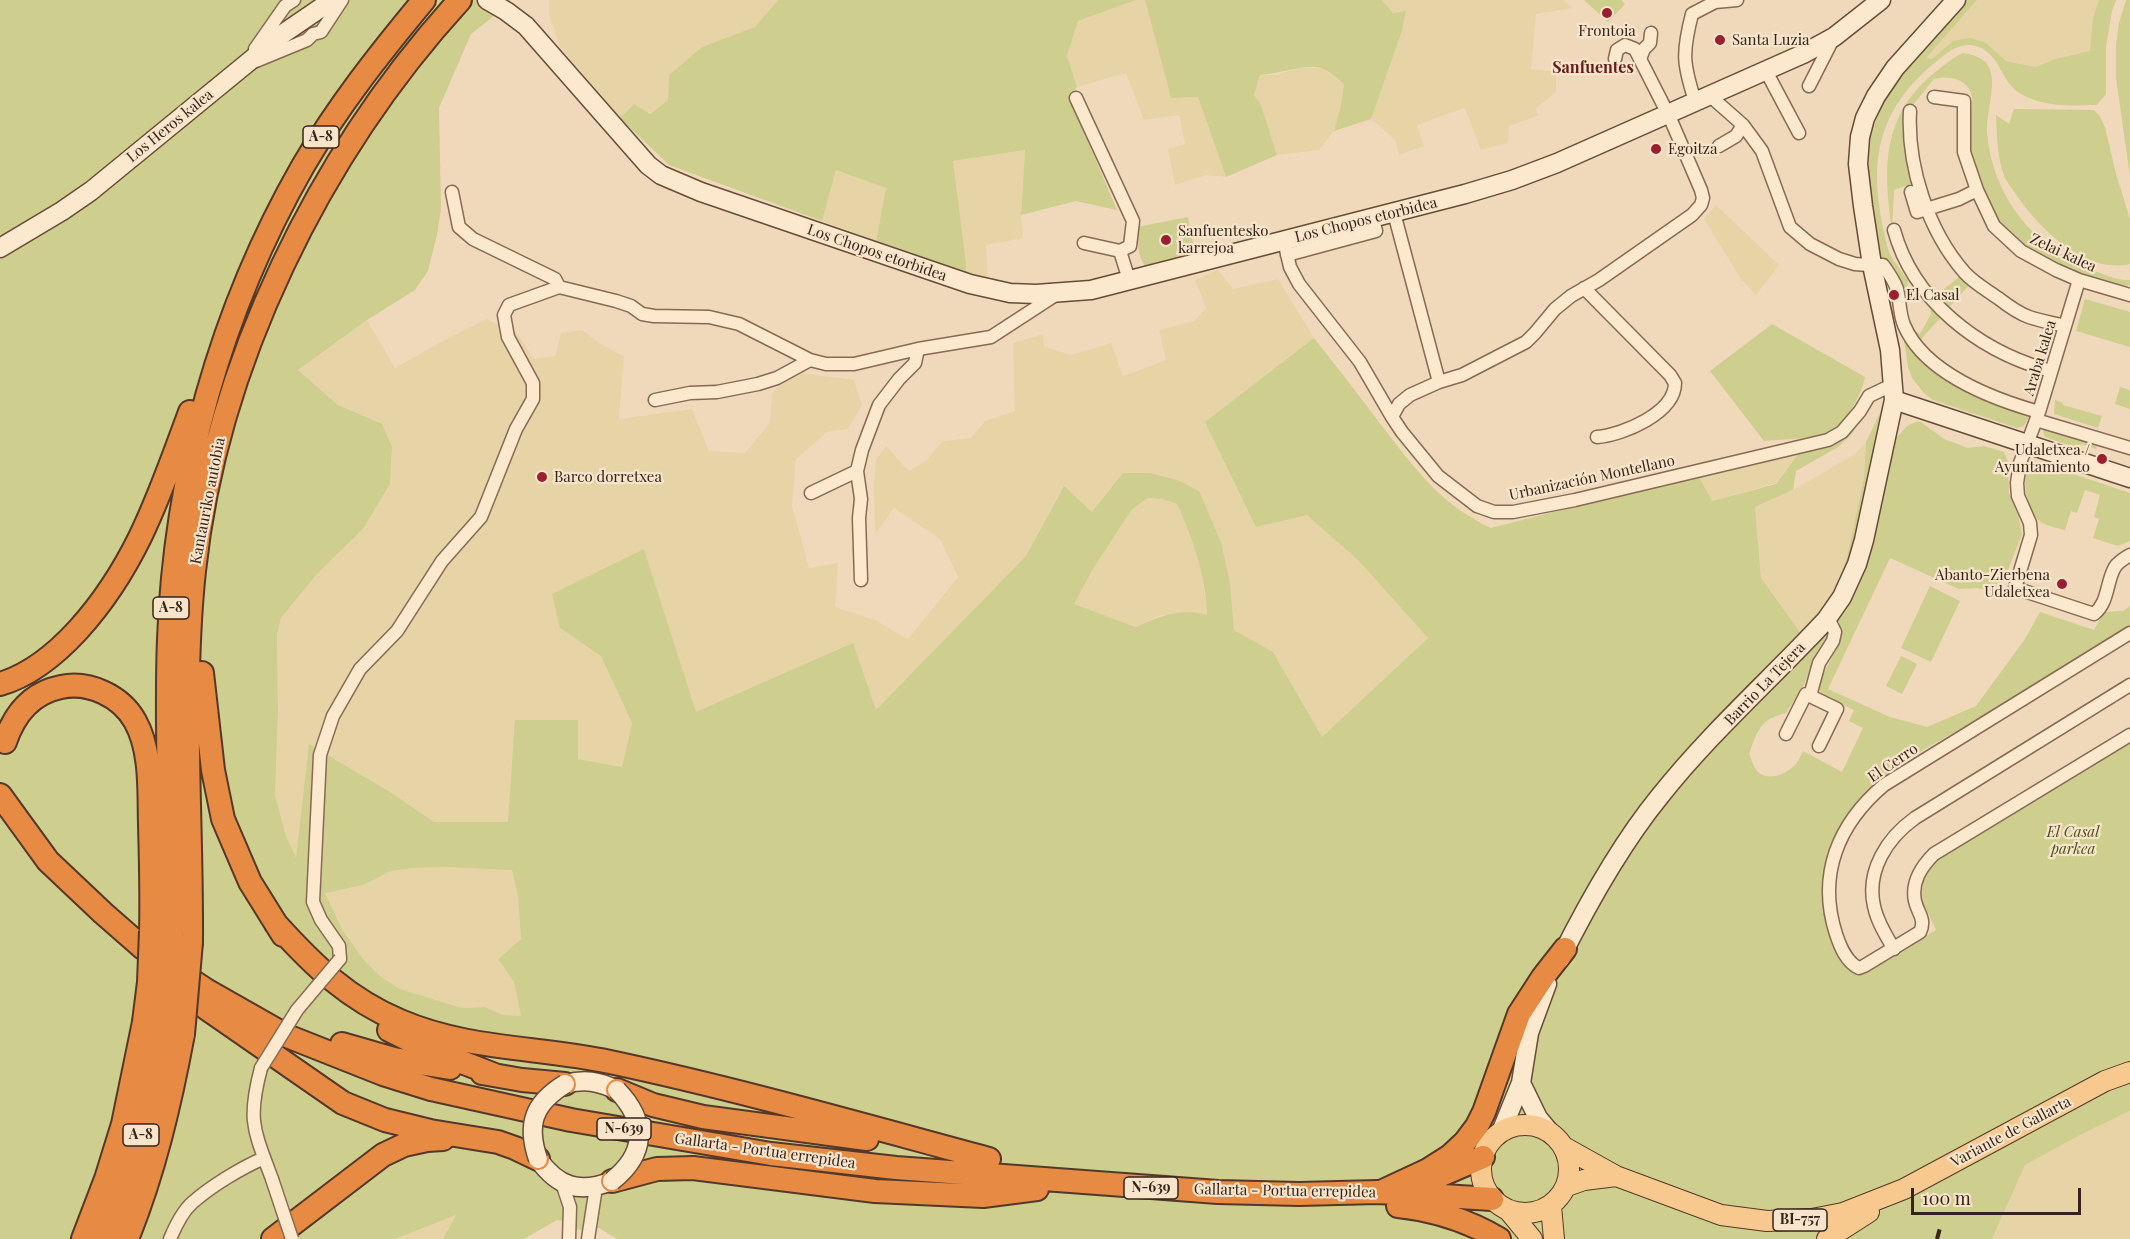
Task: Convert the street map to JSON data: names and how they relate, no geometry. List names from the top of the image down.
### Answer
{
  "streets": {
    "highway": [
      "A-8",
      "Kantauriko autobia",
      "N-639",
      "Gallarta - Portua errepidea"
    ],
    "main road": ["Variante de Gallarta", "BI-757"],
    "street": [
      "Los Heros kalea",
      "Los Chopos etorbidea",
      "Zelai kalea",
      "Araba kalea",
      "Urbanización Montellano",
      "Barrio La Tejera",
      "El Cerro"
    ]
  },
  "crossings": [
    ["Los Chopos etorbidea", "Urbanización Montellano"],
    ["Zelai kalea", "Araba kalea"],
    ["Urbanización Montellano", "Barrio La Tejera"],
    ["Kantauriko autobia", "Gallarta - Portua errepidea"],
    ["Barrio La Tejera", "Variante de Gallarta"],
    ["Barrio La Tejera", "Gallarta - Portua errepidea"],
    ["Variante de Gallarta", "Gallarta - Portua errepidea"]
  ],
  "districts": ["Sanfuentes"],
  "parks": ["El Casal parkea"],
  "places": [
    "Frontoia",
    "Santa Luzia",
    "Egoitza",
    "Sanfuentesko karrejoa",
    "El Casal",
    "Udaletxea / Ayuntamiento",
    "Barco dorretxea",
    "Abanto-Zierbena Udaletxea"
  ],
  "scale_bar": "100 m"
}
